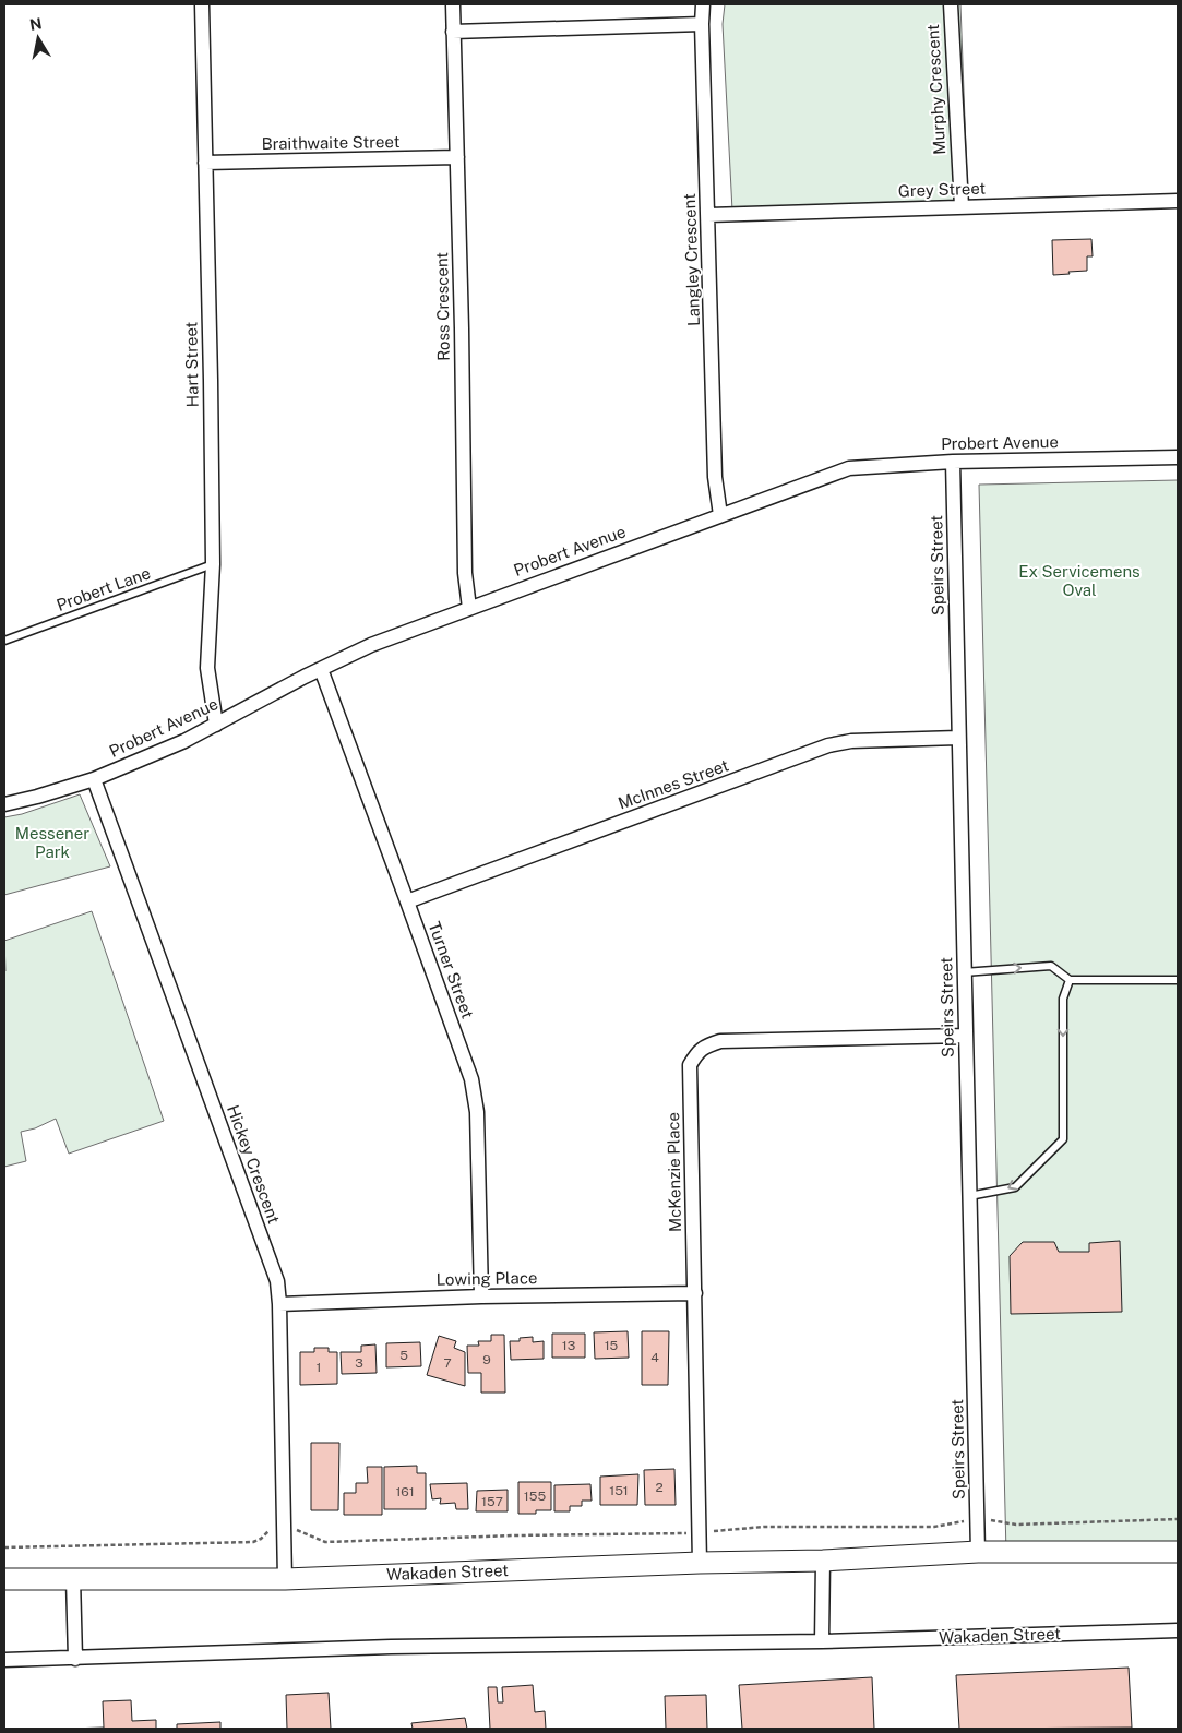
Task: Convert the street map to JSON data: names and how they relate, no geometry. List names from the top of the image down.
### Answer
{
  "streets": {
    "main road": ["Wakaden Street"],
    "street": [
      "Murphy Crescent",
      "Braithwaite Street",
      "Grey Street",
      "Langley Crescent",
      "Ross Crescent",
      "Hart Street",
      "Probert Avenue",
      "Speirs Street",
      "McInnes Street",
      "Turner Street",
      "Hickey Crescent",
      "McKenzie Place",
      "Lowing Place"
    ],
    "lane": ["Probert Lane"]
  },
  "crossings": [
    ["Murphy Crescent", "Grey Street"],
    ["Braithwaite Street", "Ross Crescent"],
    ["Braithwaite Street", "Hart Street"],
    ["Grey Street", "Langley Crescent"],
    ["Langley Crescent", "Probert Avenue"],
    ["Ross Crescent", "Probert Avenue"],
    ["Hart Street", "Probert Avenue"],
    ["Hart Street", "Probert Lane"],
    ["Probert Avenue", "Speirs Street"],
    ["Probert Avenue", "Turner Street"],
    ["Probert Avenue", "Hickey Crescent"],
    ["Speirs Street", "McInnes Street"],
    ["Speirs Street", "McKenzie Place"],
    ["Speirs Street", "Wakaden Street"],
    ["McInnes Street", "Turner Street"],
    ["Turner Street", "Lowing Place"],
    ["Hickey Crescent", "Lowing Place"],
    ["Hickey Crescent", "Wakaden Street"],
    ["McKenzie Place", "Lowing Place"],
    ["McKenzie Place", "Wakaden Street"]
  ],
  "parks": ["Ex Servicemens Oval", "Messener Park"],
  "house_numbers": [
    "13",
    "15",
    "5",
    "4",
    "9",
    "3",
    "7",
    "1",
    "2",
    "151",
    "161",
    "155",
    "157"
  ],
  "north": "top"
}
